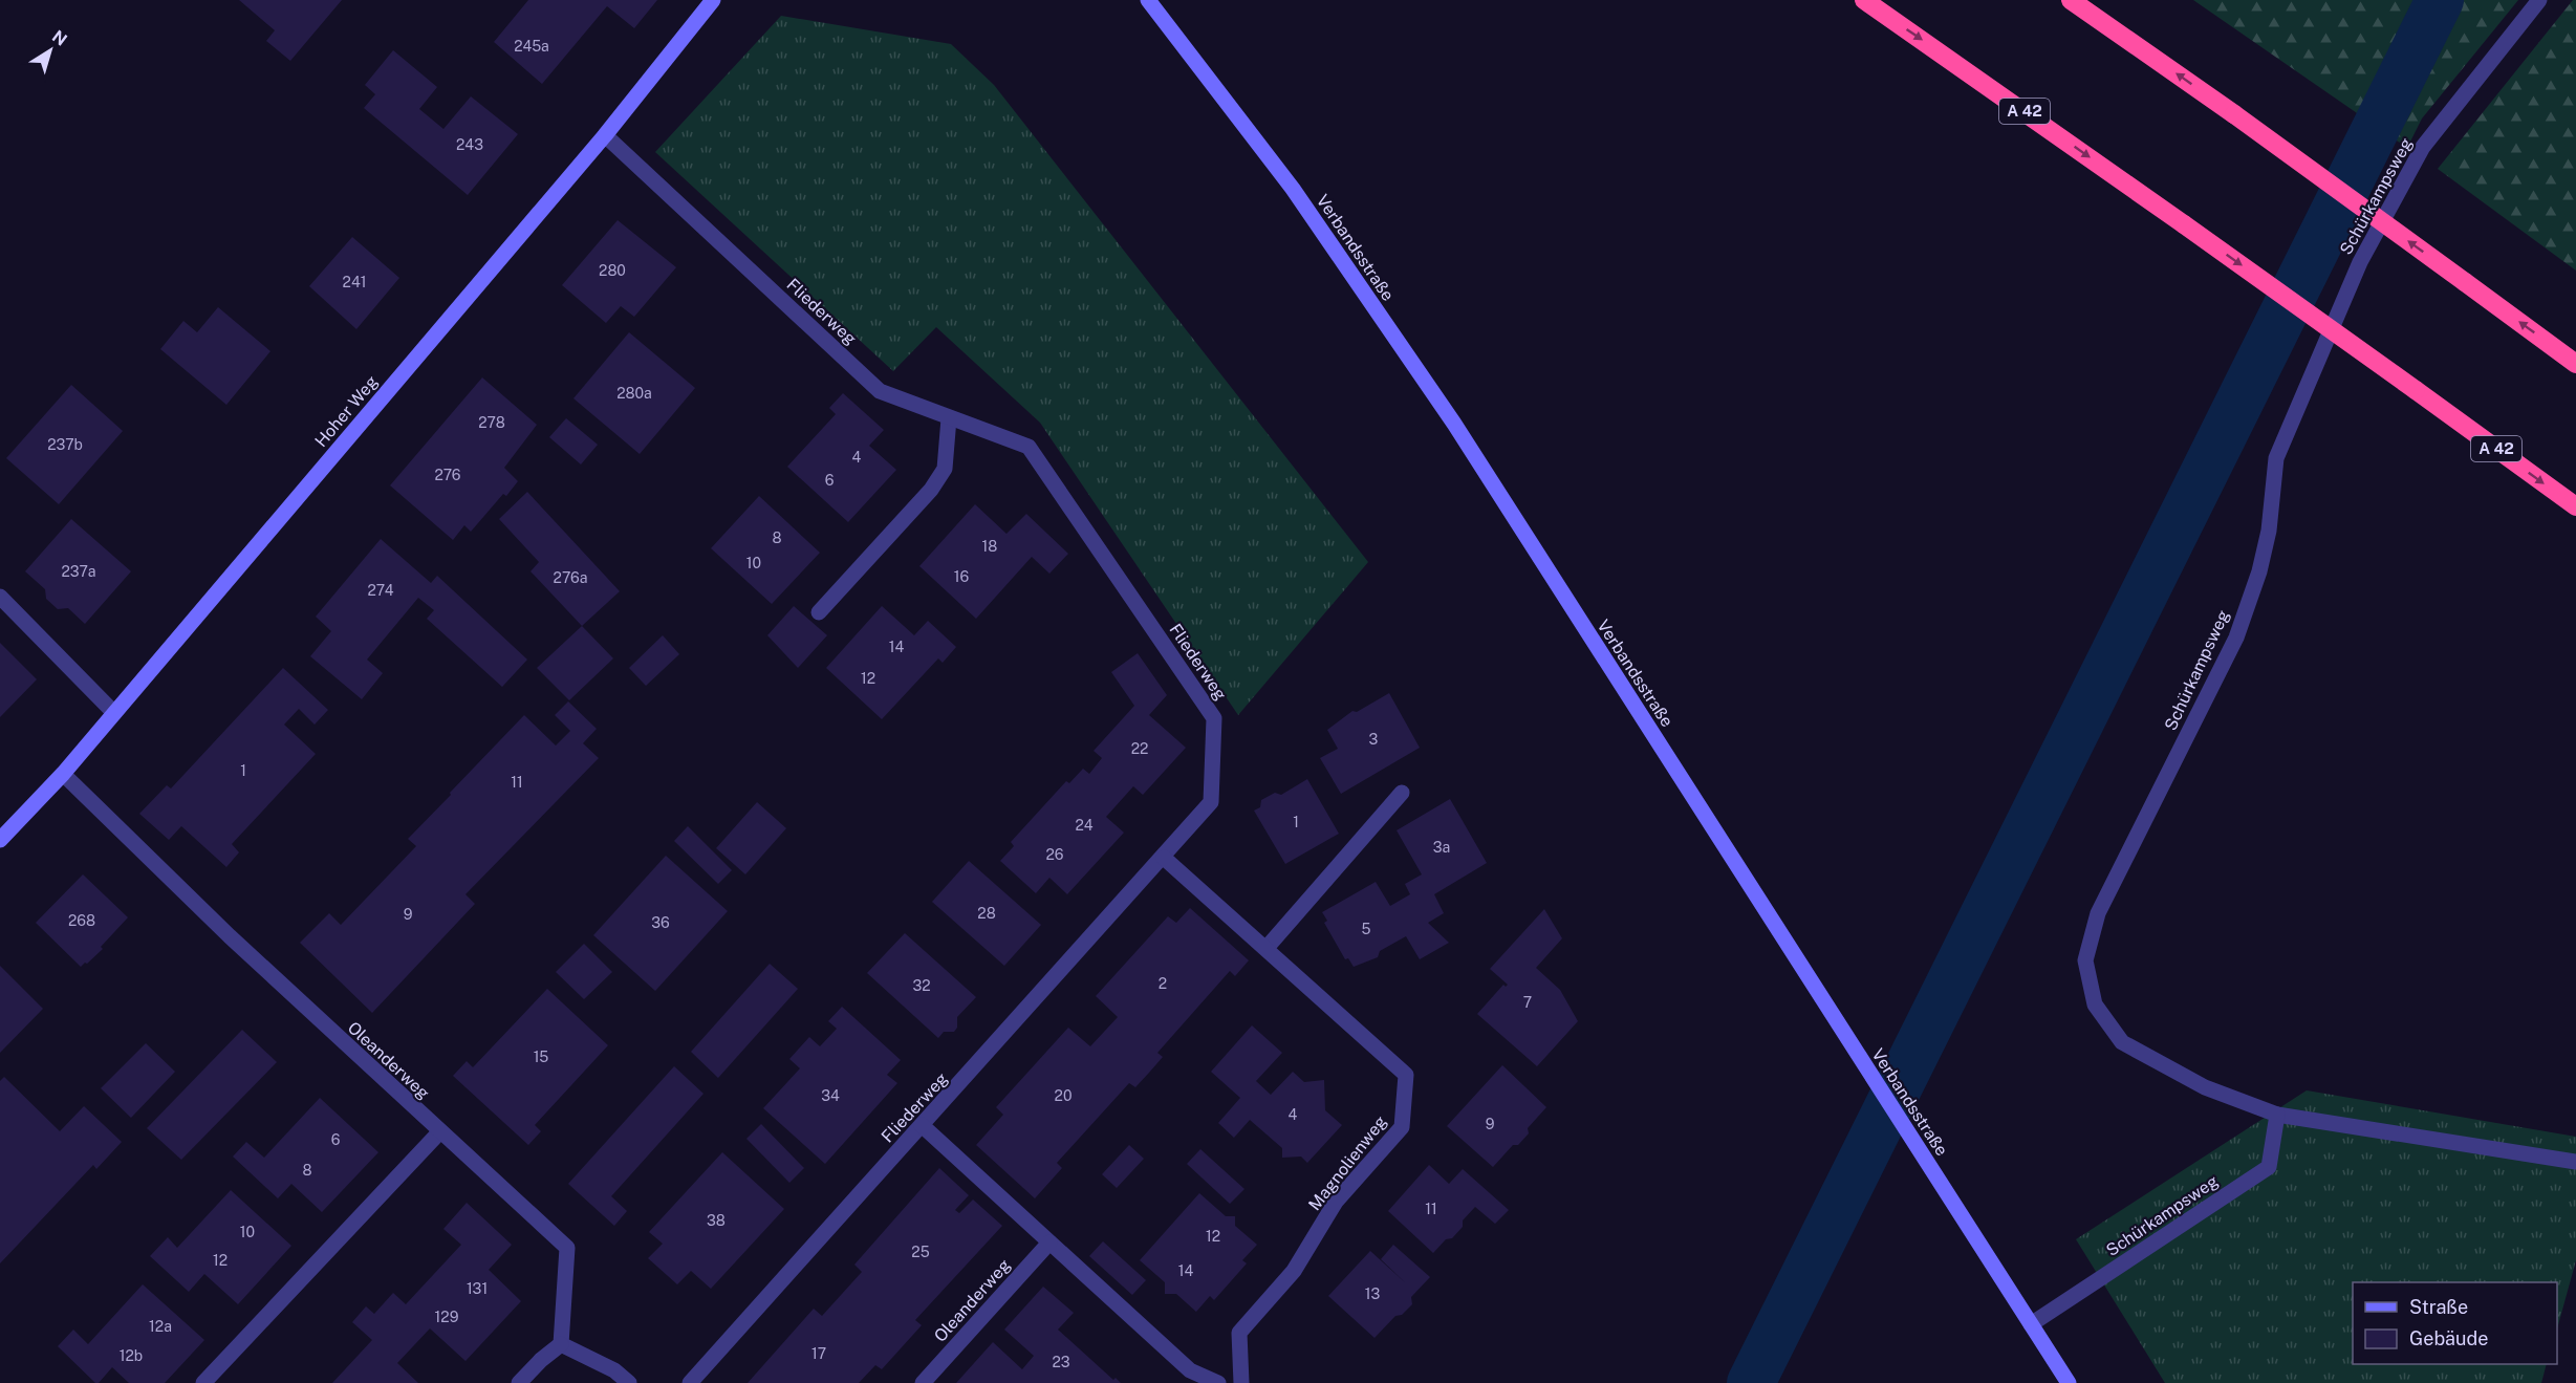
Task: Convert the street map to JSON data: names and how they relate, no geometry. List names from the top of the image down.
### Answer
{
  "streets": {
    "highway": ["A 42"],
    "main road": ["Verbandsstraße", "Hoher Weg"],
    "street": [
      "Schürkampsweg",
      "Fliederweg",
      "Oleanderweg",
      "Magnolienweg"
    ]
  },
  "crossings": [
    ["Schürkampsweg", "Verbandsstraße"],
    ["Fliederweg", "Hoher Weg"],
    ["Fliederweg", "Magnolienweg"],
    ["Hoher Weg", "Oleanderweg"]
  ],
  "house_numbers": [
    "245a",
    "243",
    "280",
    "241",
    "280a",
    "278",
    "237b",
    "4",
    "276",
    "6",
    "8",
    "18",
    "10",
    "237a",
    "16",
    "276a",
    "274",
    "14",
    "12",
    "3",
    "22",
    "1",
    "11",
    "1",
    "24",
    "3a",
    "26",
    "28",
    "9",
    "268",
    "36",
    "5",
    "2",
    "32",
    "7",
    "15",
    "34",
    "20",
    "4",
    "9",
    "6",
    "8",
    "11",
    "38",
    "10",
    "12",
    "25",
    "12",
    "14",
    "131",
    "13",
    "129",
    "12a",
    "17",
    "12b",
    "23"
  ],
  "legend": ["Straße", "Gebäude"],
  "north": "top right"
}
